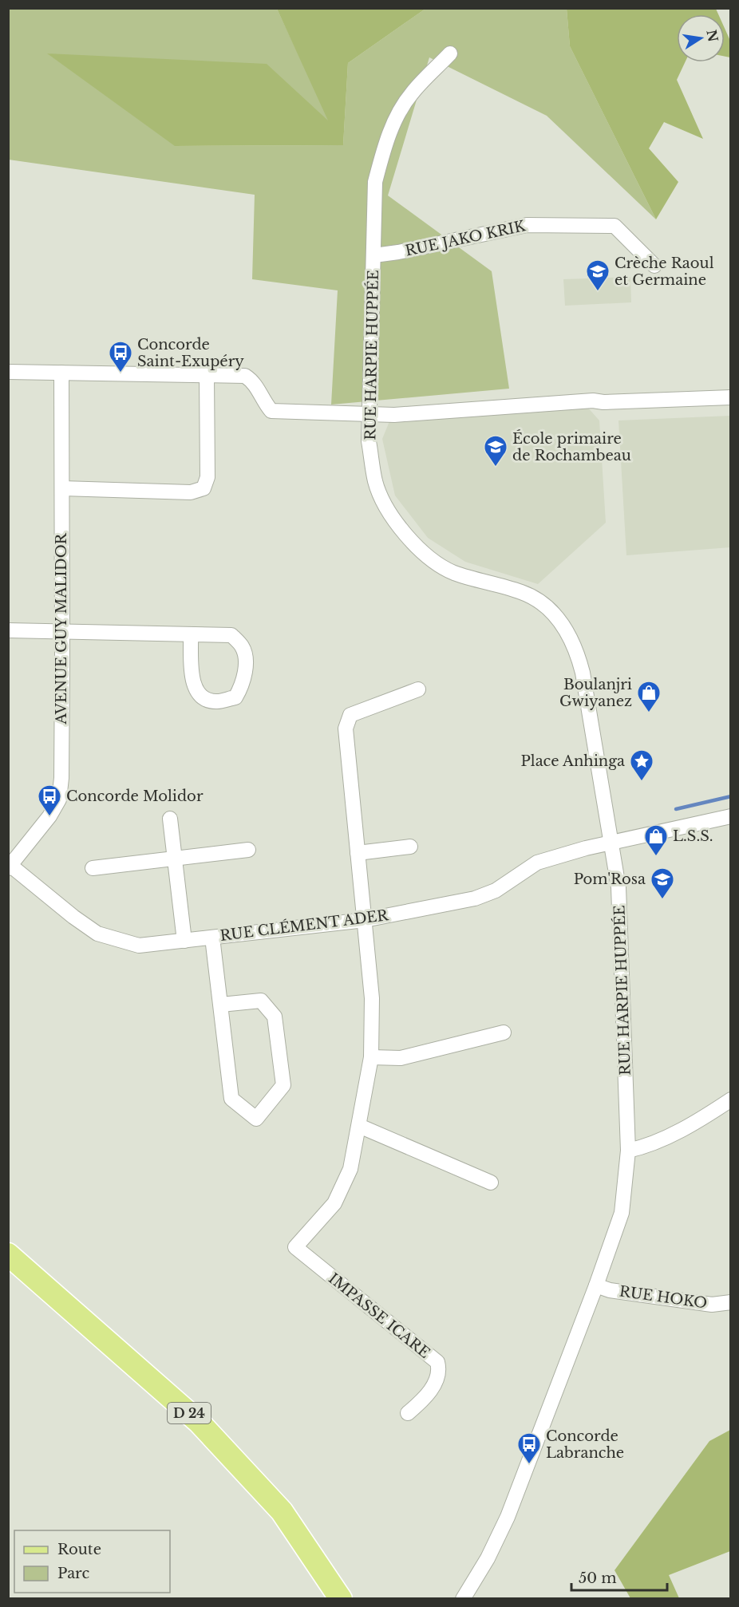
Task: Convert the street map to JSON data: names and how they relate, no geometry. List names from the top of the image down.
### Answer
{
  "streets": {
    "main road": ["D 24"],
    "street": [
      "RUE JAKO KRIK",
      "RUE HARPIE HUPPÉE",
      "AVENUE GUY MALIDOR",
      "RUE CLÉMENT ADER",
      "RUE HOKO",
      "IMPASSE ICARE"
    ]
  },
  "crossings": [
    ["RUE JAKO KRIK", "RUE HARPIE HUPPÉE"],
    ["RUE HARPIE HUPPÉE", "RUE CLÉMENT ADER"],
    ["RUE HARPIE HUPPÉE", "RUE HOKO"],
    ["AVENUE GUY MALIDOR", "RUE CLÉMENT ADER"]
  ],
  "places": {
    "school or university": ["Crèche Raoul et Germaine", "École primaire de Rochambeau", "Pom'Rosa"],
    "bus stop": ["Concorde Saint-Exupéry", "Concorde Molidor", "Concorde Labranche"],
    "shop": ["Boulanjri Gwiyanez", "L.S.S."],
    "place": ["Place Anhinga"]
  },
  "legend": ["Route", "Parc"],
  "scale_bar": "50 m",
  "north": "right"
}
